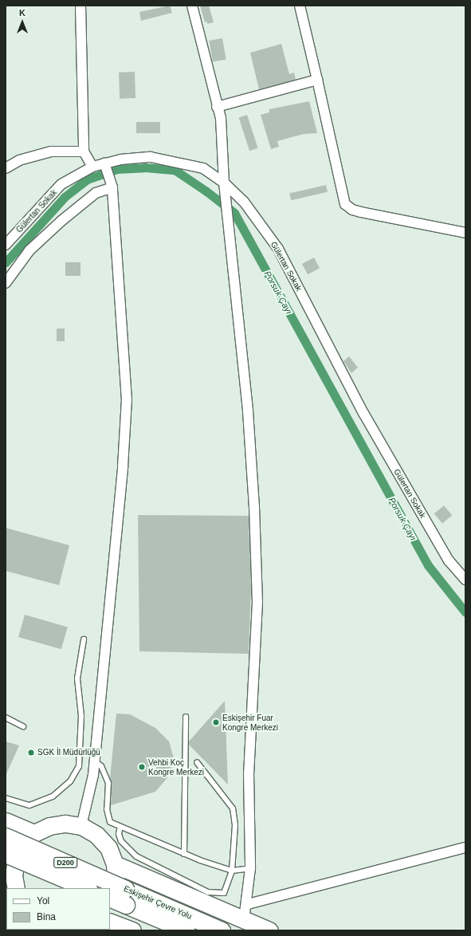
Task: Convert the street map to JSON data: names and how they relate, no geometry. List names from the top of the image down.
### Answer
{
  "streets": {
    "highway": ["D200", "Eskişehir Çevre Yolu"],
    "street": ["Gülertan Sokak"]
  },
  "water": ["Porsuk Çayı"],
  "places": ["Eskişehir Fuar Kongre Merkezi", "SGK İl Müdürlüğü", "Vehbi Koç Kongre Merkezi"],
  "legend": ["Yol", "Bina"],
  "north": "top"
}
